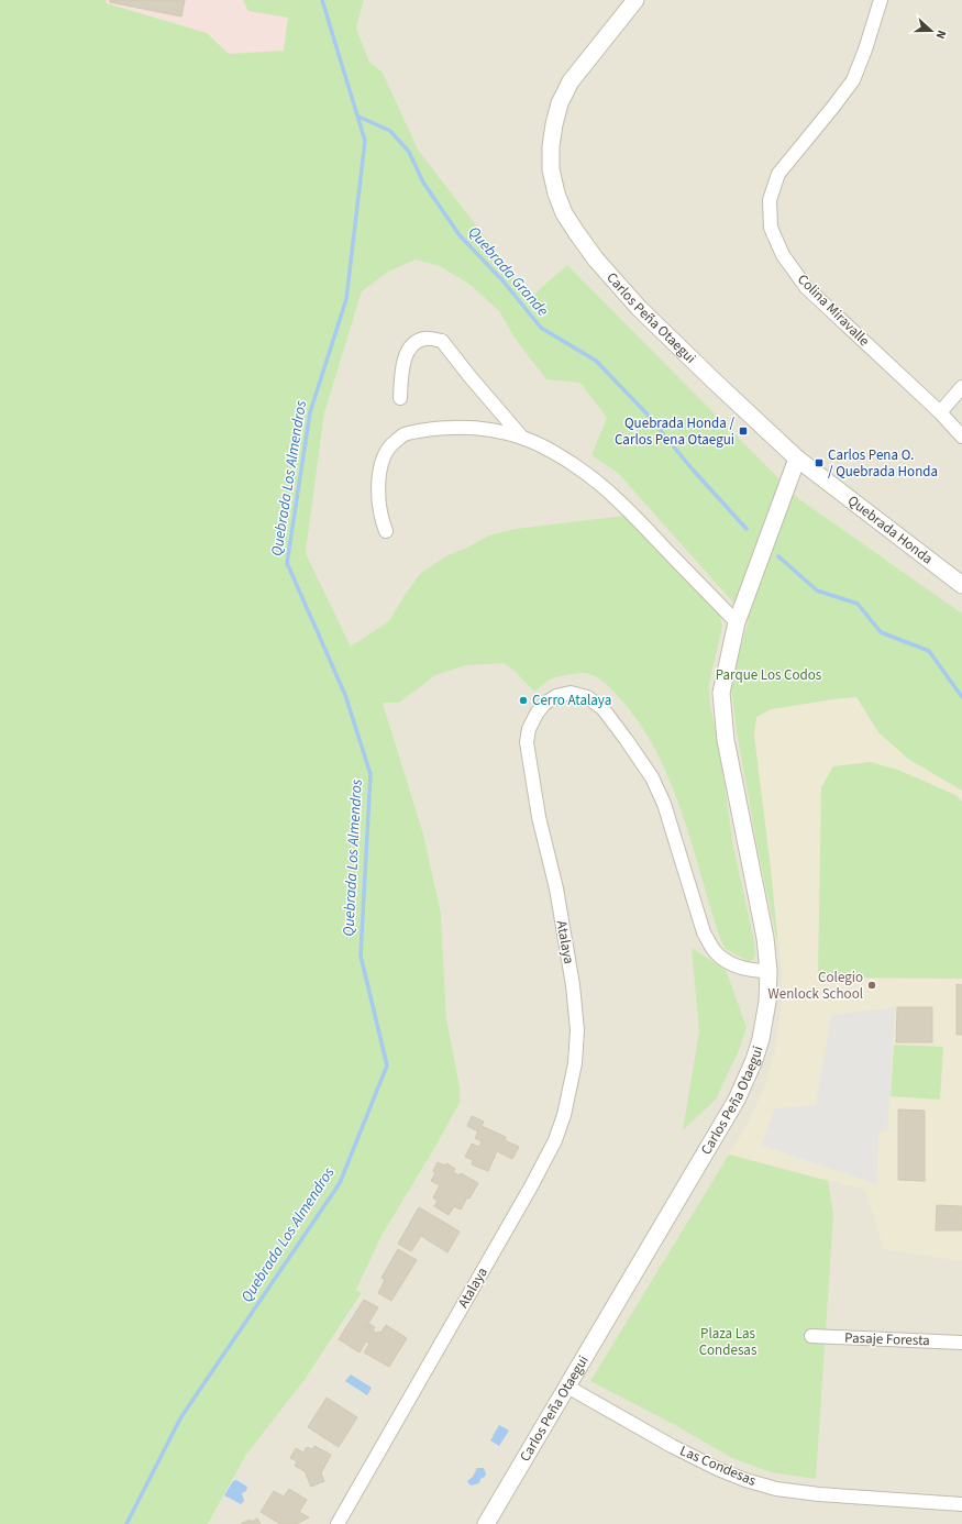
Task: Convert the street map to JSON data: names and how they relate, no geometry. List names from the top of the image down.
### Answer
{
  "streets": {
    "street": [
      "Colina Miravalle",
      "Carlos Peña Otaegui",
      "Quebrada Honda",
      "Atalaya",
      "Pasaje Foresta",
      "Las Condesas"
    ]
  },
  "crossings": [
    ["Carlos Peña Otaegui", "Quebrada Honda"],
    ["Carlos Peña Otaegui", "Atalaya"],
    ["Carlos Peña Otaegui", "Las Condesas"]
  ],
  "water": ["Quebrada Grande", "Quebrada Los Almendros"],
  "parks": ["Parque Los Codos", "Plaza Las Condesas"],
  "places": {
    "transit": ["Quebrada Honda / Carlos Pena Otaegui", "Carlos Pena O. / Quebrada Honda"],
    "other": ["Cerro Atalaya", "Colegio Wenlock School"]
  },
  "north": "right"
}
